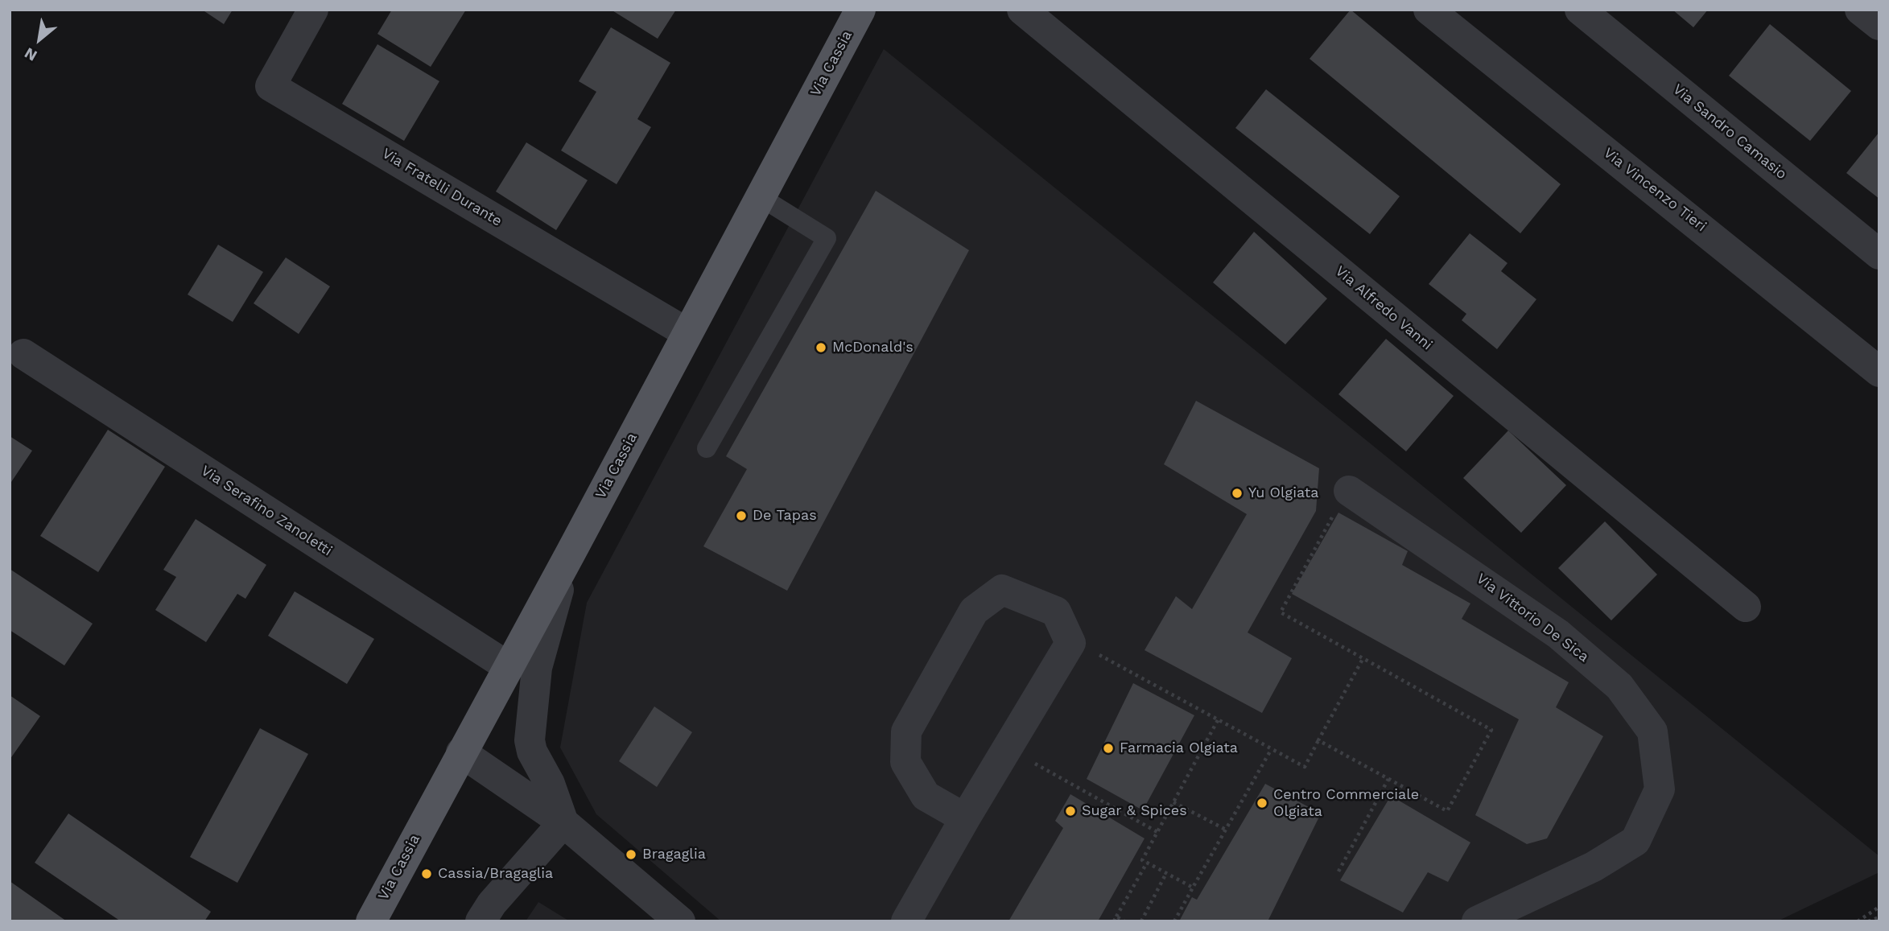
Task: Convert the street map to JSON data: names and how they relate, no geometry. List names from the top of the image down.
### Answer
{
  "streets": {
    "main road": ["Via Cassia"],
    "street": [
      "Via Sandro Camasio",
      "Via Fratelli Durante",
      "Via Vincenzo Tieri",
      "Via Alfredo Vanni",
      "Via Serafino Zanoletti",
      "Via Vittorio De Sica"
    ]
  },
  "crossings": [
    ["Via Cassia", "Via Fratelli Durante"],
    ["Via Cassia", "Via Serafino Zanoletti"]
  ],
  "places": [
    "McDonald's",
    "Yu Olgiata",
    "De Tapas",
    "Farmacia Olgiata",
    "Centro Commerciale Olgiata",
    "Sugar & Spices",
    "Bragaglia",
    "Cassia/Bragaglia"
  ],
  "north": "bottom left"
}
